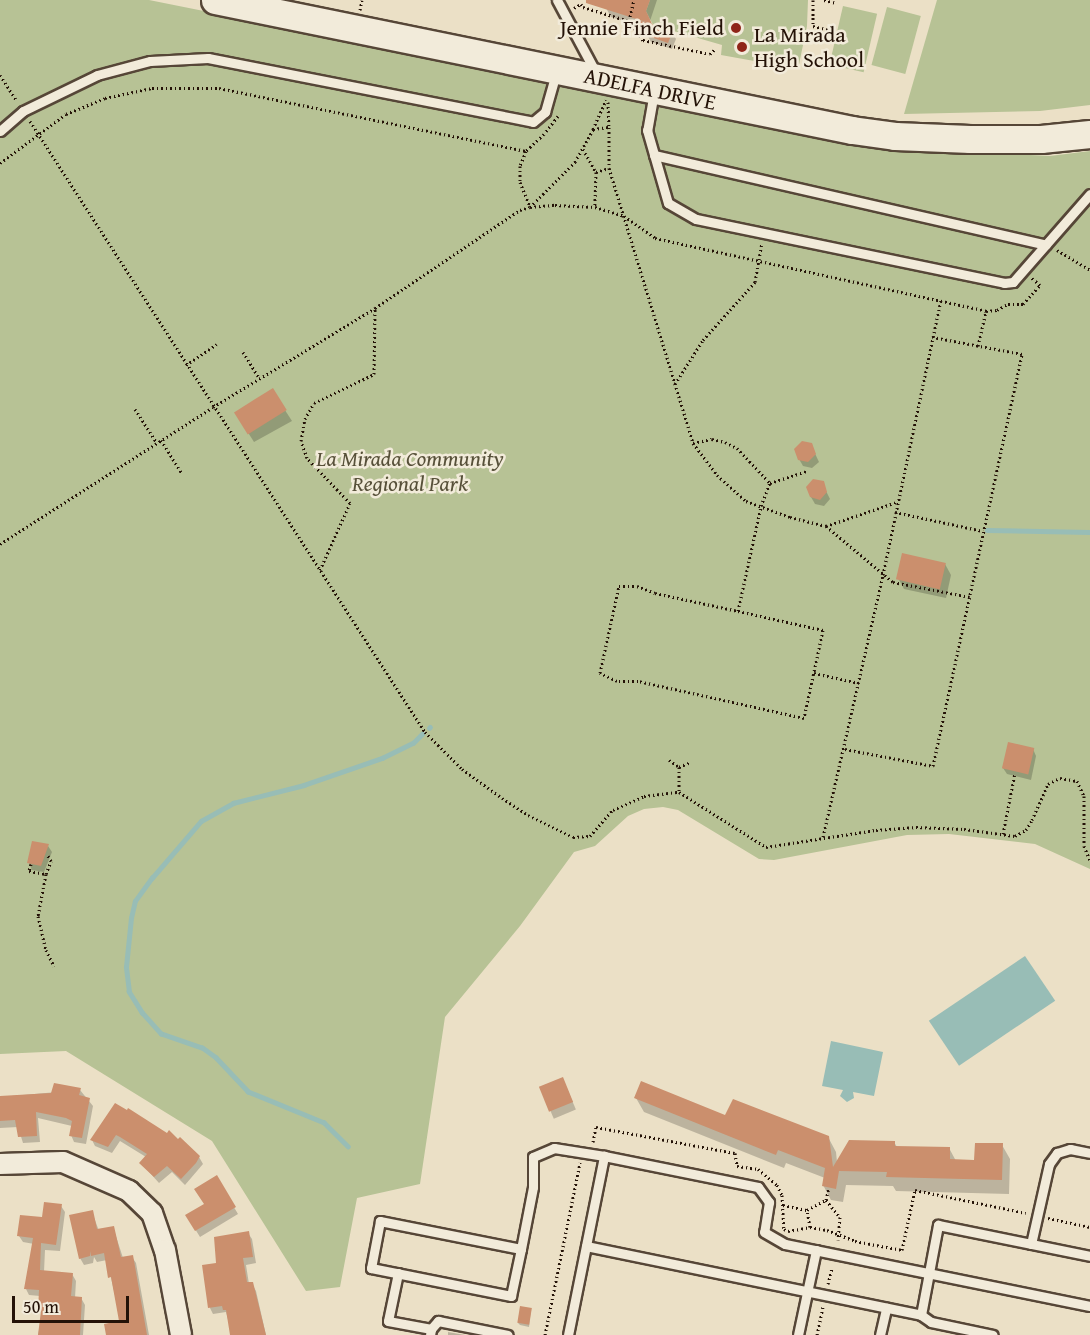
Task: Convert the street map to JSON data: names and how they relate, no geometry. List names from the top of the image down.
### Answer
{
  "streets": {
    "street": ["ADELFA DRIVE"]
  },
  "parks": ["La Mirada Community Regional Park"],
  "places": ["Jennie Finch Field", "La Mirada High School"],
  "scale_bar": "50 m"
}
